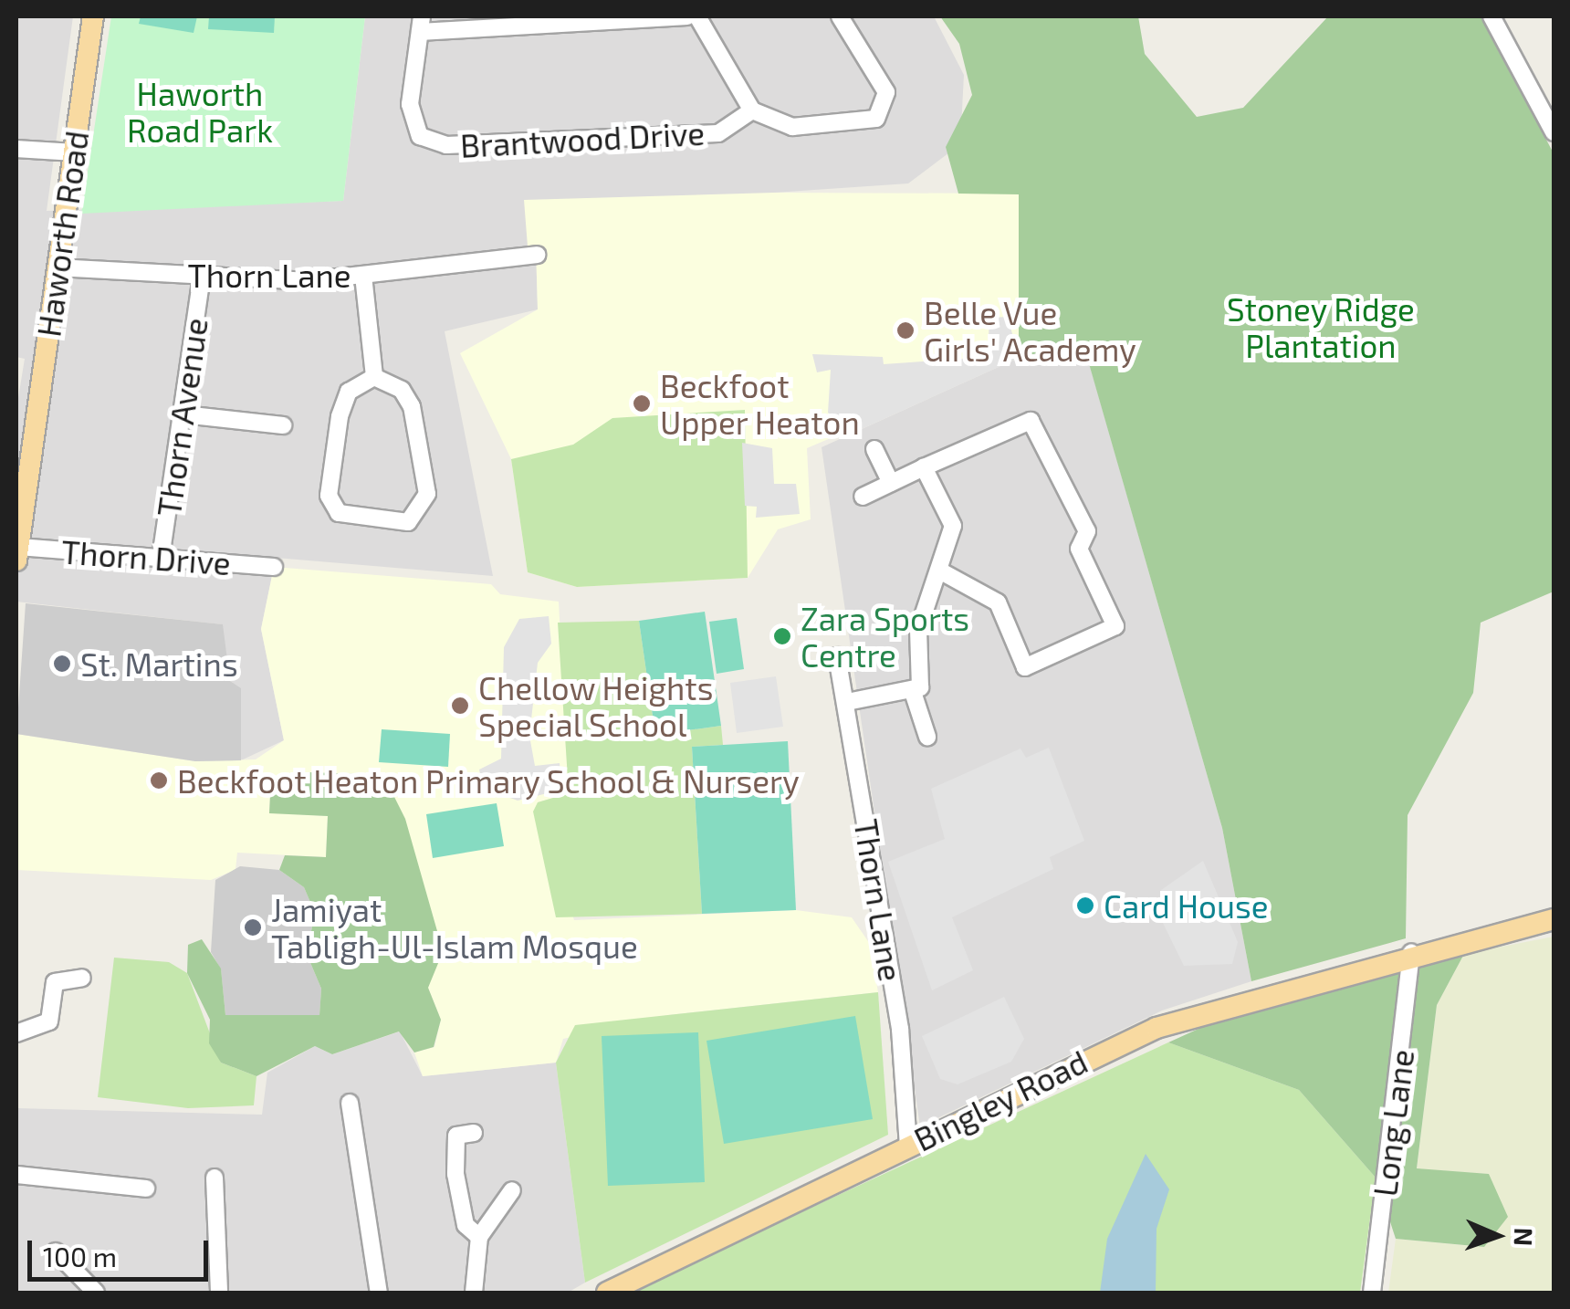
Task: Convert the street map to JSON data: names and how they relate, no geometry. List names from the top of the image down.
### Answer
{
  "streets": {
    "main road": ["Haworth Road", "Bingley Road"],
    "street": [
      "Brantwood Drive",
      "Thorn Lane",
      "Thorn Avenue",
      "Thorn Drive",
      "Long Lane"
    ]
  },
  "crossings": [
    ["Haworth Road", "Thorn Lane"],
    ["Haworth Road", "Thorn Drive"],
    ["Thorn Lane", "Thorn Avenue"],
    ["Thorn Lane", "Bingley Road"],
    ["Thorn Avenue", "Thorn Drive"],
    ["Bingley Road", "Long Lane"]
  ],
  "parks": ["Haworth Road Park", "Stoney Ridge Plantation"],
  "places": [
    "Belle Vue Girls' Academy",
    "Beckfoot Upper Heaton",
    "Zara Sports Centre",
    "St. Martins",
    "Chellow Heights Special School",
    "Beckfoot Heaton Primary School & Nursery",
    "Card House",
    "Jamiyat Tabligh-Ul-Islam Mosque"
  ],
  "scale_bar": "100 m",
  "north": "right"
}
